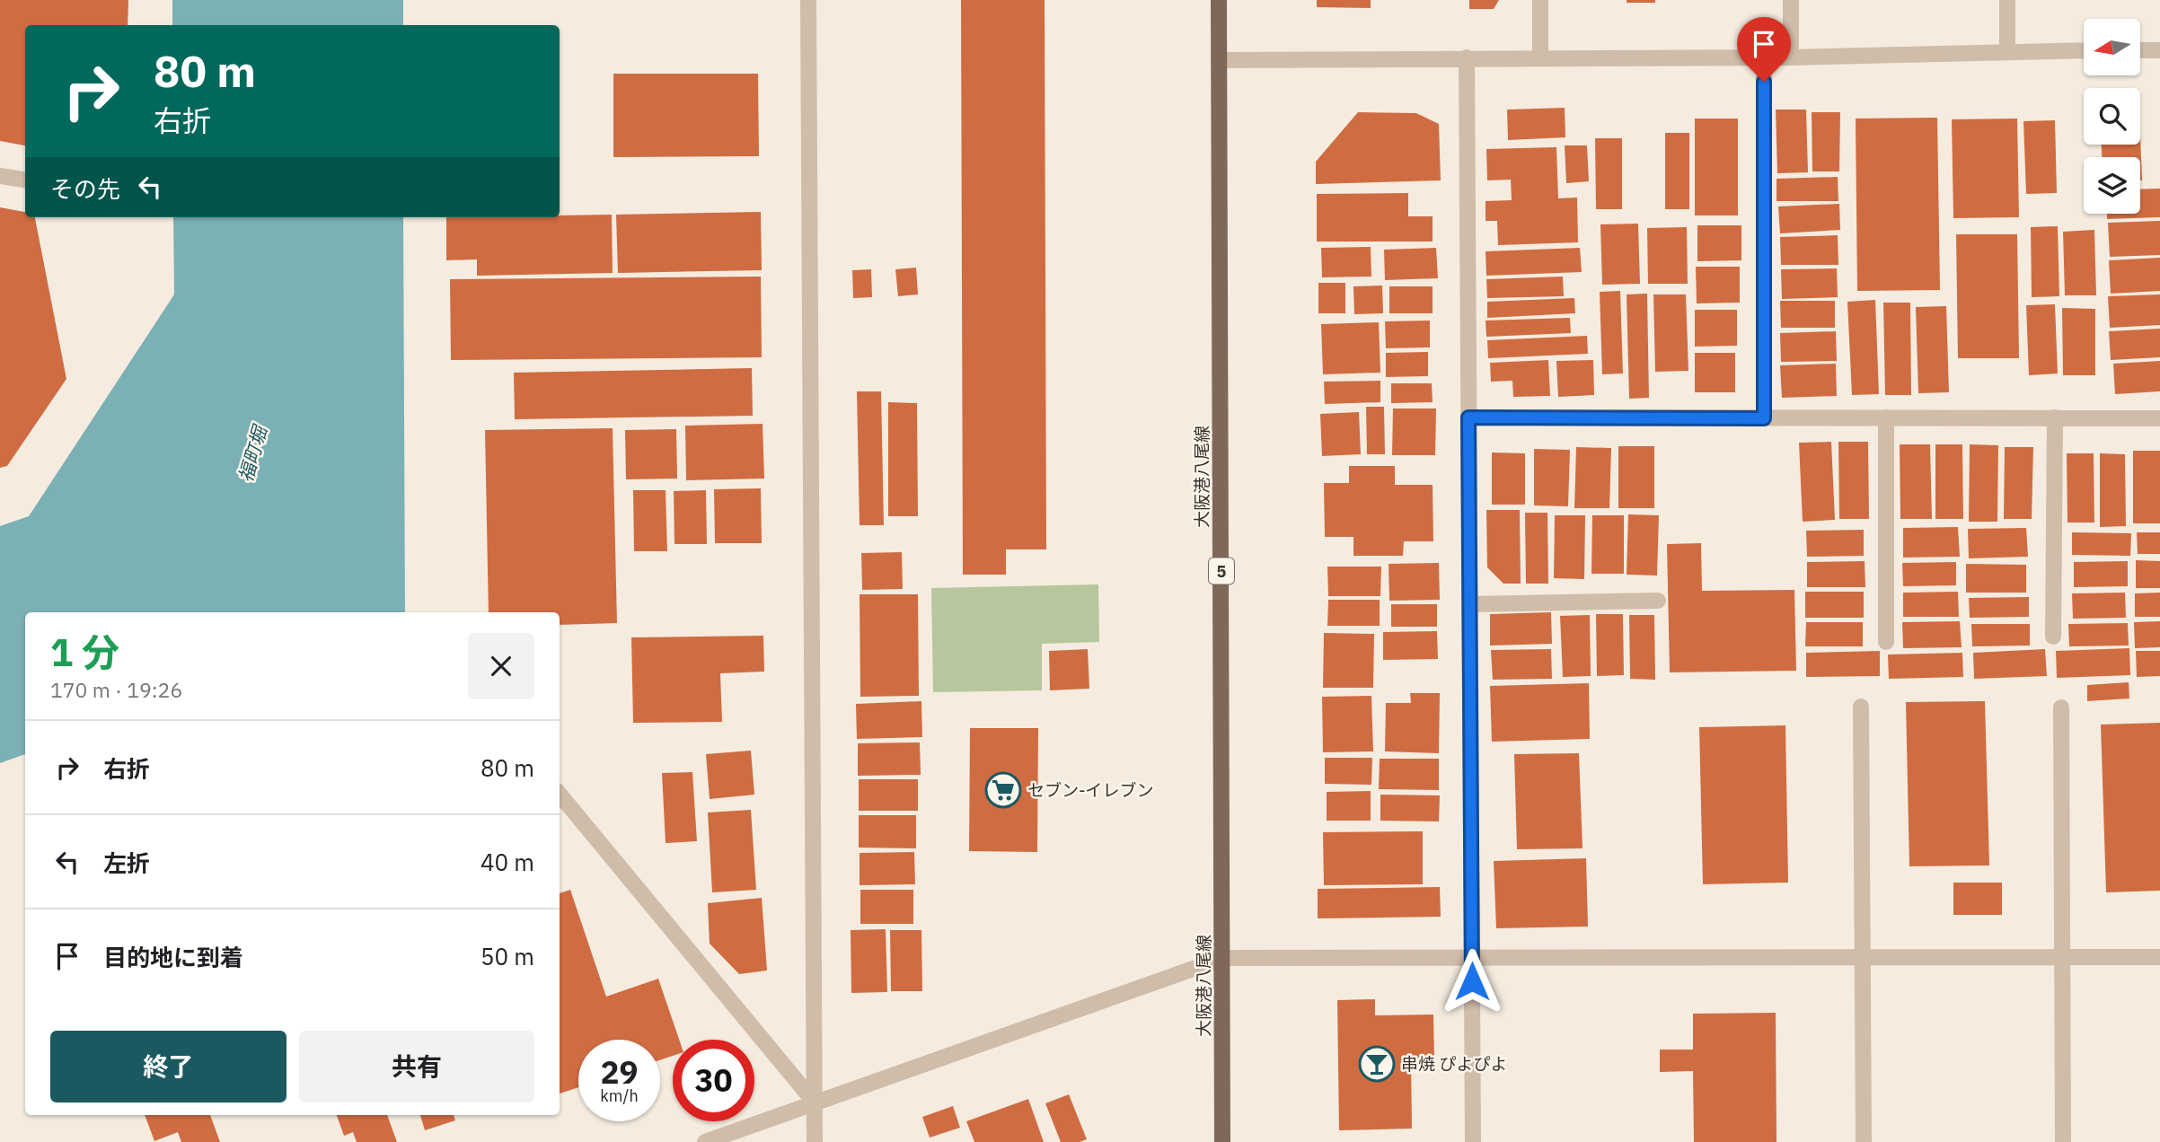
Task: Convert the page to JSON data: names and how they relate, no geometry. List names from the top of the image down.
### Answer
{
  "streets": {
    "main road": ["大阪港八尾線", "5"]
  },
  "water": ["福町堀"],
  "places": {
    "supermarket": ["セブン-イレブン"],
    "bar": ["串焼 ぴよぴよ"]
  },
  "north": "left",
  "page": {
    "turn": ["80 m", "右折"],
    "then": "その先",
    "heading": ["1 分", "170 m · 19:26"],
    "list": [
      {
        "name": "右折",
        "value": "80 m"
      },
      {
        "name": "左折",
        "value": "40 m"
      },
      {
        "name": "目的地に到着",
        "value": "50 m"
      }
    ],
    "buttons": ["終了", "共有"],
    "speed": "29 km/h",
    "limit": "30"
  }
}
